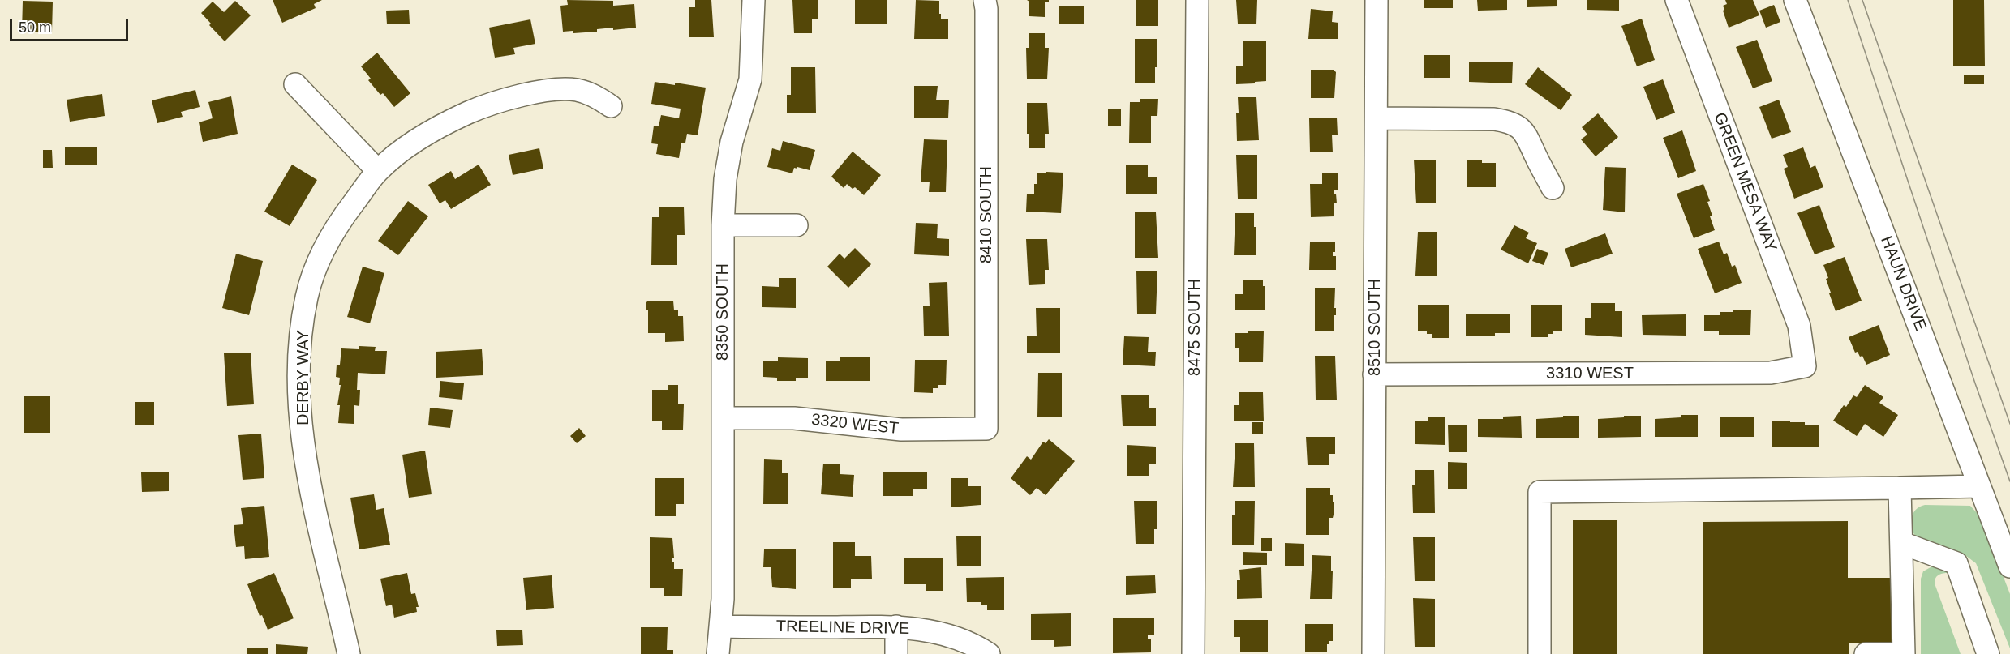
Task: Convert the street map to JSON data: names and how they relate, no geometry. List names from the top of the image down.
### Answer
{
  "streets": {
    "street": [
      "GREEN MESA WAY",
      "8410 SOUTH",
      "HAUN DRIVE",
      "8350 SOUTH",
      "8475 SOUTH",
      "8510 SOUTH",
      "3310 WEST",
      "DERBY WAY",
      "3320 WEST",
      "TREELINE DRIVE"
    ]
  },
  "crossings": [
    ["GREEN MESA WAY", "3310 WEST"],
    ["8410 SOUTH", "3320 WEST"],
    ["8350 SOUTH", "3320 WEST"],
    ["8350 SOUTH", "TREELINE DRIVE"],
    ["8510 SOUTH", "3310 WEST"]
  ],
  "scale_bar": "50 m"
}
